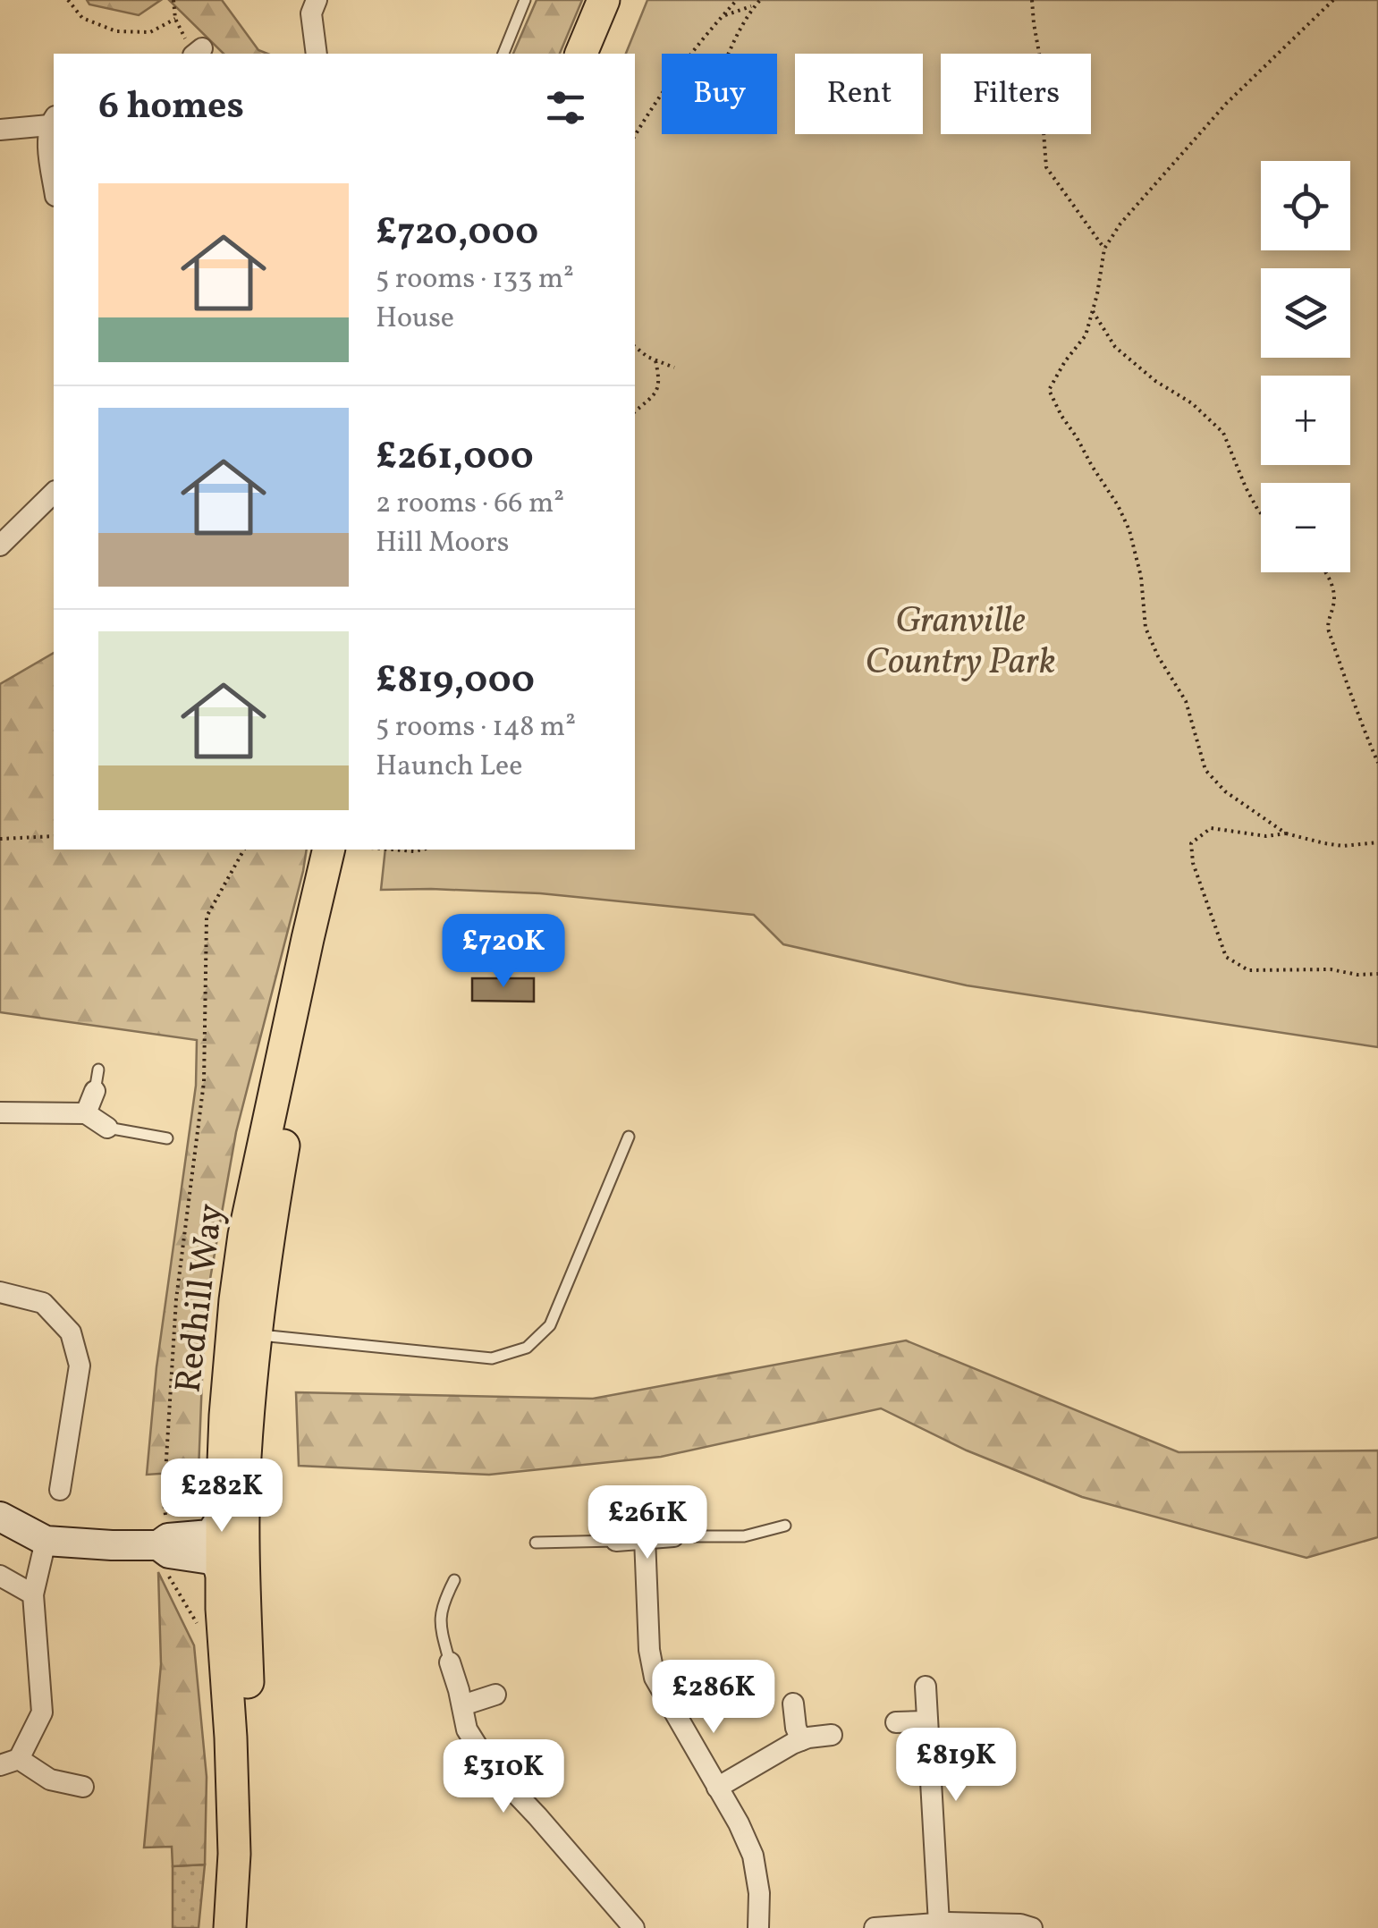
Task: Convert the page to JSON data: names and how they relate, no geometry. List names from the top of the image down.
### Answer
{
  "streets": {
    "main road": ["Redhill Way"]
  },
  "parks": ["Granville Country Park"],
  "page": {
    "chip": ["Buy", "Rent", "Filters"],
    "heading": "6 homes",
    "map_buttons": ["+", "−"],
    "list": [
      {
        "name": "£720,000",
        "note": "5 rooms · 133 m² · House"
      },
      {
        "name": "£261,000",
        "note": "2 rooms · 66 m² · Hill Moors"
      },
      {
        "name": "£819,000",
        "note": "5 rooms · 148 m² · Haunch Lee"
      }
    ],
    "price": [
      "£720K",
      "£282K",
      "£261K",
      "£286K",
      "£819K",
      "£310K"
    ]
  }
}
